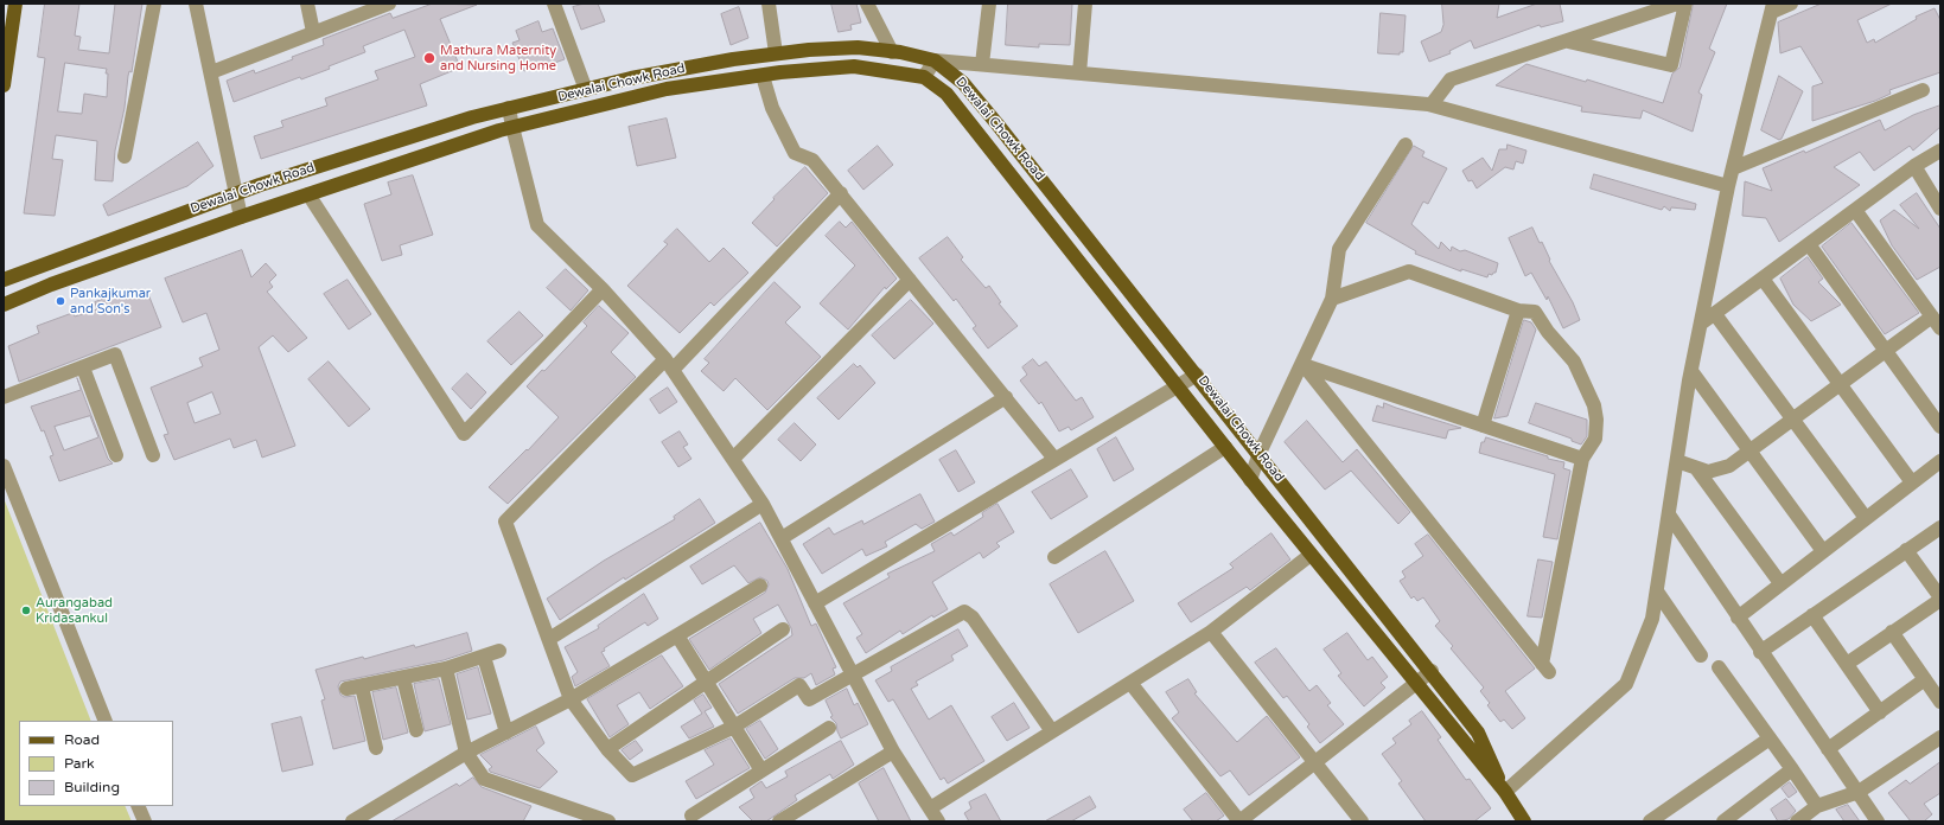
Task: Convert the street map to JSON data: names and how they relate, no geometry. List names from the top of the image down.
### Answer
{
  "streets": {
    "main road": ["Dewalai Chowk Road"]
  },
  "places": ["Mathura Maternity and Nursing Home", "Pankajkumar and Son's", "Aurangabad Kridasankul"],
  "legend": ["Road", "Park", "Building"]
}
